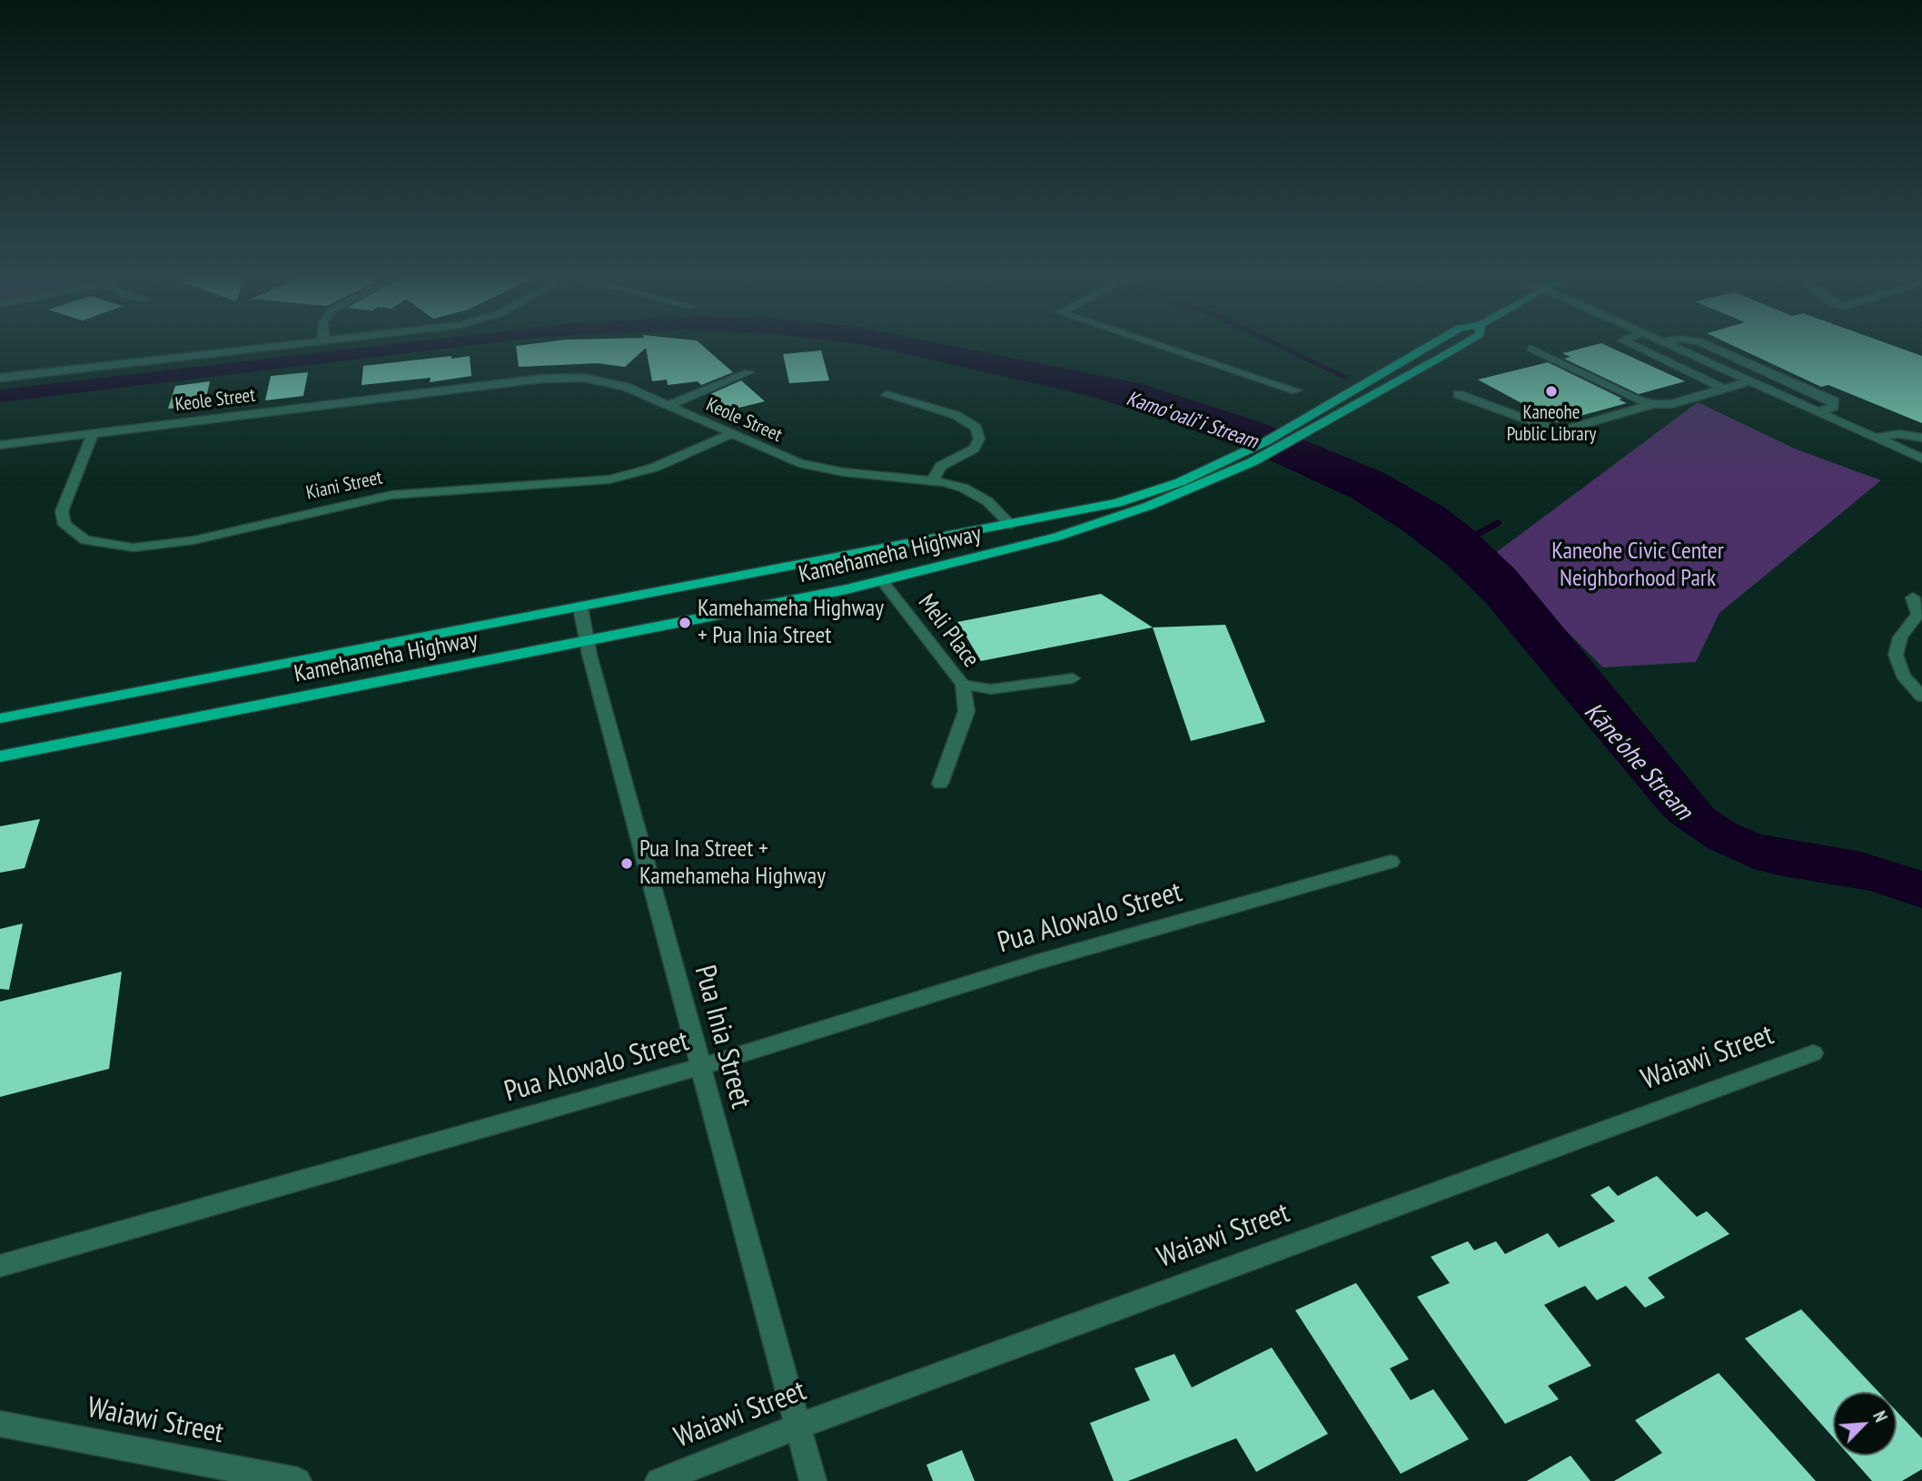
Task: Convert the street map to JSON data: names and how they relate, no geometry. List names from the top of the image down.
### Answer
{
  "streets": {
    "main road": ["Kamehameha Highway"],
    "street": [
      "Keole Street",
      "Kiani Street",
      "Meli Place",
      "Pua Alowalo Street",
      "Pua Inia Street",
      "Waiawi Street"
    ]
  },
  "crossings": [
    ["Keole Street", "Kiani Street"],
    ["Keole Street", "Kamehameha Highway"],
    ["Kamehameha Highway", "Meli Place"],
    ["Kamehameha Highway", "Pua Inia Street"],
    ["Pua Alowalo Street", "Pua Inia Street"],
    ["Pua Inia Street", "Waiawi Street"]
  ],
  "water": ["Kamoʻoaliʻi Stream", "Kāne'ohe Stream"],
  "parks": ["Kaneohe Civic Center Neighborhood Park"],
  "places": ["Kaneohe Public Library", "Kamehameha Highway + Pua Inia Street", "Pua Ina Street + Kamehameha Highway"],
  "north": "top right"
}
